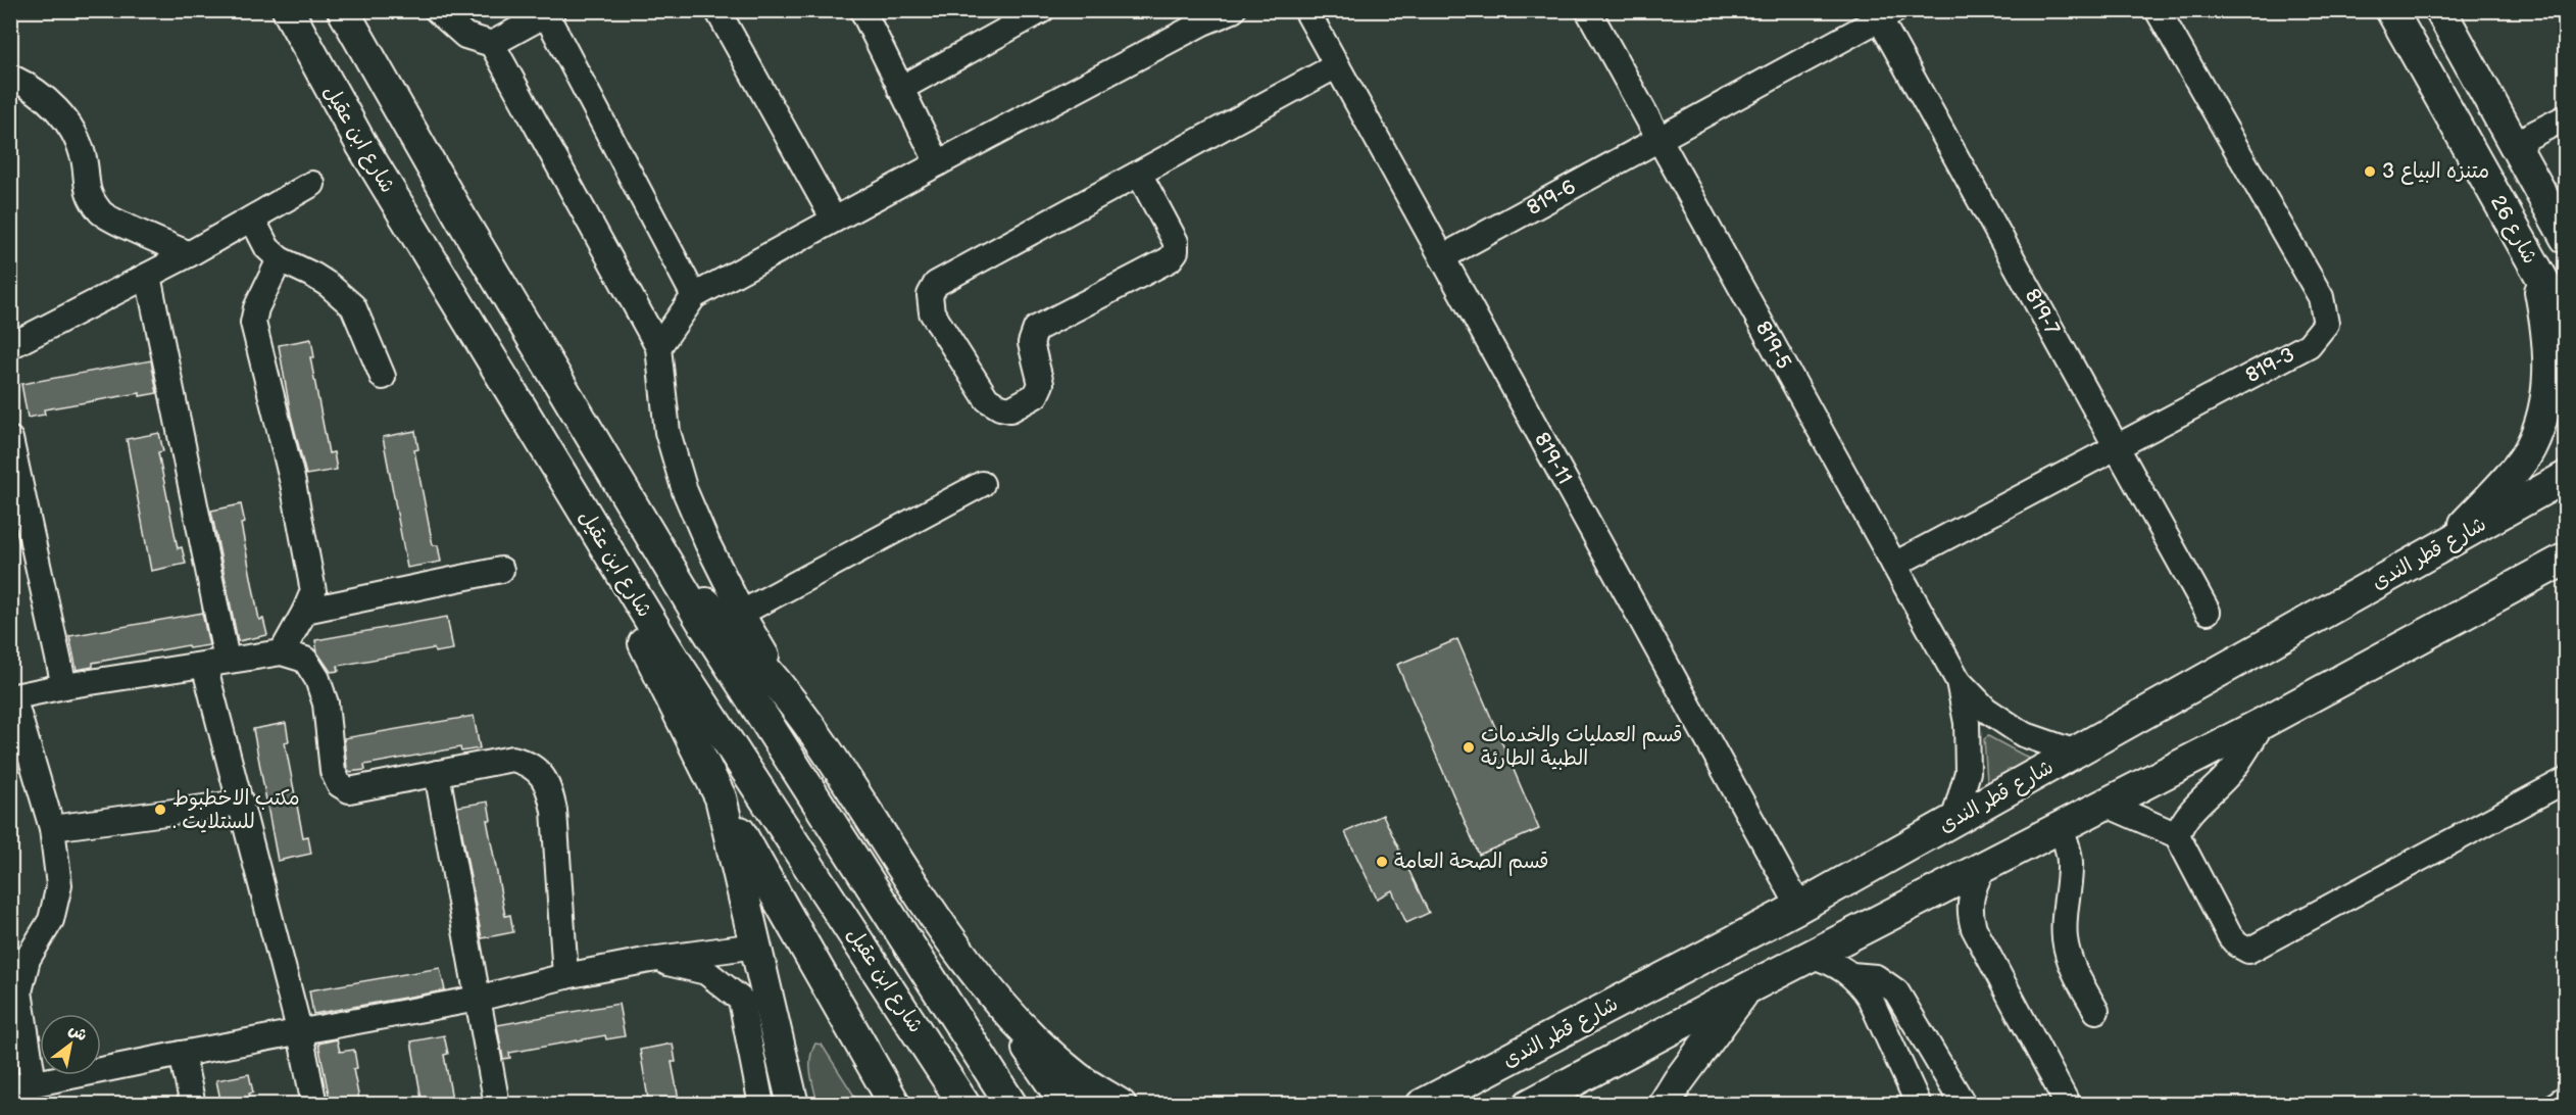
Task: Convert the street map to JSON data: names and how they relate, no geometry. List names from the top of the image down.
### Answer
{
  "streets": {
    "main road": ["شارع ابن عقيل", "شارع 26", "شارع قطر الندى"],
    "street": [
      "819-6",
      "819-7",
      "819-5",
      "819-3",
      "819-11"
    ]
  },
  "crossings": [
    ["819-6", "819-7"],
    ["819-6", "819-5"],
    ["819-6", "819-11"],
    ["819-7", "819-3"],
    ["819-5", "819-3"],
    ["819-5", "شارع قطر الندى"],
    ["819-11", "شارع قطر الندى"]
  ],
  "places": [
    "متنزه البياع 3",
    "قسم العمليات والخدمات الطبية الطارئة",
    "مكتب الاخطبوط . للستلايت",
    "قسم الصحة العامة"
  ],
  "north": "top right"
}
